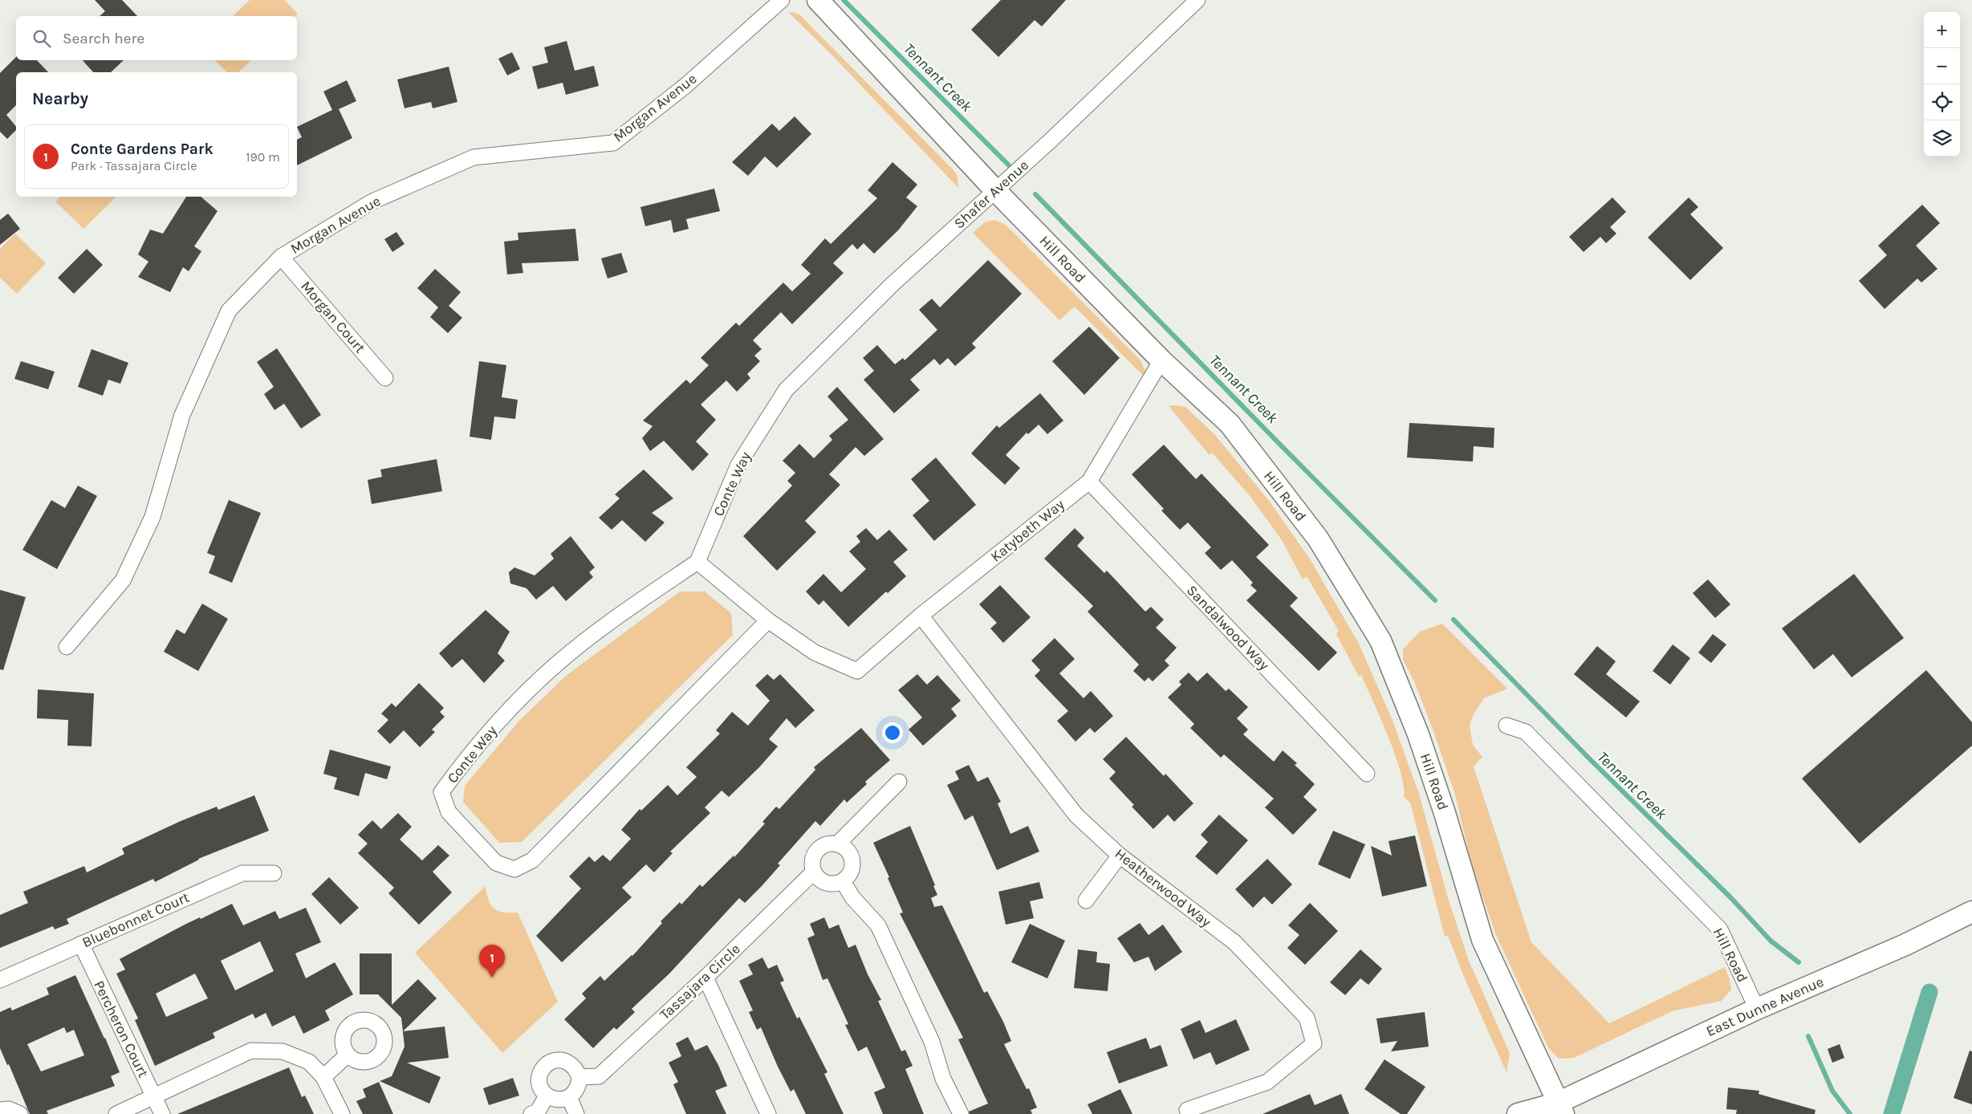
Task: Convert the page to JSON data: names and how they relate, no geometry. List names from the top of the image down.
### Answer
{
  "streets": {
    "main road": ["Hill Road", "East Dunne Avenue"],
    "street": [
      "Morgan Avenue",
      "Shafer Avenue",
      "Morgan Court",
      "Conte Way",
      "Katybeth Way",
      "Sandalwood Way",
      "Heatherwood Way",
      "Bluebonnet Court",
      "Tassajara Circle",
      "Percheron Court"
    ]
  },
  "crossings": [
    ["Morgan Avenue", "Morgan Court"],
    ["Shafer Avenue", "Hill Road"],
    ["Shafer Avenue", "Conte Way"],
    ["Hill Road", "Katybeth Way"],
    ["Hill Road", "East Dunne Avenue"],
    ["Conte Way", "Katybeth Way"],
    ["Katybeth Way", "Sandalwood Way"],
    ["Katybeth Way", "Heatherwood Way"],
    ["Bluebonnet Court", "Percheron Court"]
  ],
  "water": ["Tennant Creek"],
  "page": {
    "map_buttons": ["+", "−"],
    "search": "Search here",
    "heading": "Nearby",
    "list": [
      {
        "mark": "1",
        "name": "Conte Gardens Park",
        "note": "Park · Tassajara Circle",
        "value": "190 m"
      }
    ],
    "pins": "1"
  }
}
